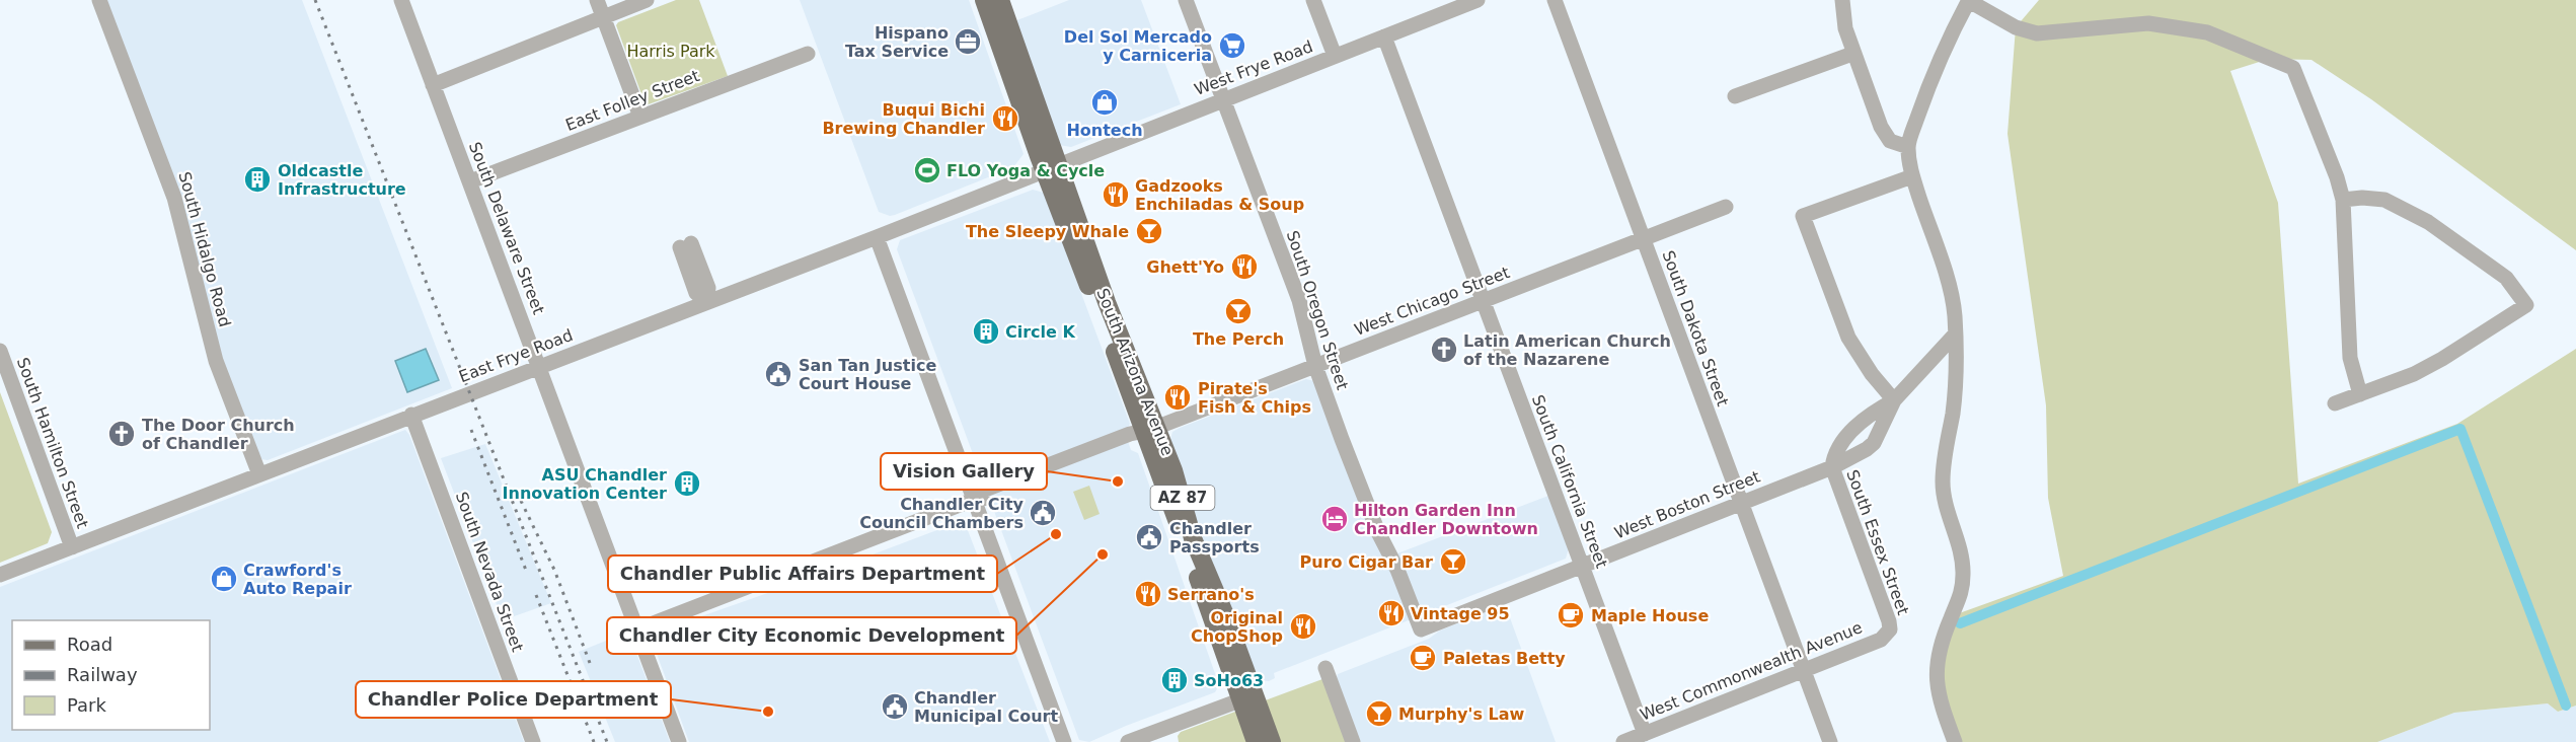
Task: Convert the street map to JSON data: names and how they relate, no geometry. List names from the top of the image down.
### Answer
{
  "streets": {
    "main road": ["South Arizona Avenue", "AZ 87"],
    "street": [
      "West Frye Road",
      "East Folley Street",
      "South Delaware Street",
      "South Hidalgo Road",
      "West Chicago Street",
      "South Oregon Street",
      "South Dakota Street",
      "East Frye Road",
      "South Hamilton Street",
      "South California Street",
      "West Boston Street",
      "South Essex Street",
      "South Nevada Street",
      "West Commonwealth Avenue"
    ]
  },
  "crossings": [
    ["West Frye Road", "South Oregon Street"],
    ["West Frye Road", "East Frye Road"],
    ["West Frye Road", "South Arizona Avenue"],
    ["West Frye Road", "South California Street"],
    ["East Folley Street", "South Delaware Street"],
    ["South Delaware Street", "West Chicago Street"],
    ["South Delaware Street", "East Frye Road"],
    ["South Hidalgo Road", "East Frye Road"],
    ["West Chicago Street", "South Oregon Street"],
    ["West Chicago Street", "South Dakota Street"],
    ["West Chicago Street", "South Arizona Avenue"],
    ["West Chicago Street", "South California Street"],
    ["South Oregon Street", "West Boston Street"],
    ["South Dakota Street", "West Boston Street"],
    ["South Dakota Street", "West Commonwealth Avenue"],
    ["East Frye Road", "South Arizona Avenue"],
    ["East Frye Road", "South Hamilton Street"],
    ["East Frye Road", "South Nevada Street"],
    ["South California Street", "West Boston Street"],
    ["South California Street", "West Commonwealth Avenue"],
    ["West Boston Street", "South Essex Street"],
    ["South Essex Street", "West Commonwealth Avenue"]
  ],
  "parks": ["Harris Park"],
  "places": {
    "office": ["Hispano Tax Service"],
    "supermarket": ["Del Sol Mercado y Carniceria"],
    "shop": ["Hontech", "Crawford's Auto Repair"],
    "restaurant": [
      "Buqui Bichi Brewing Chandler",
      "Gadzooks Enchiladas & Soup",
      "Ghett'Yo",
      "Pirate's Fish & Chips",
      "Serrano's",
      "Vintage 95",
      "Original ChopShop"
    ],
    "sports": ["FLO Yoga & Cycle"],
    "building": [
      "Oldcastle Infrastructure",
      "Circle K",
      "ASU Chandler Innovation Center",
      "SoHo63"
    ],
    "bar": [
      "The Sleepy Whale",
      "The Perch",
      "Puro Cigar Bar",
      "Murphy's Law"
    ],
    "church": ["Latin American Church of the Nazarene", "The Door Church of Chandler"],
    "public building": [
      "San Tan Justice Court House",
      "Chandler City Council Chambers",
      "Chandler Passports",
      "Chandler Municipal Court"
    ],
    "other": [
      "Vision Gallery",
      "Chandler Public Affairs Department",
      "Chandler City Economic Development",
      "Chandler Police Department"
    ],
    "hotel": ["Hilton Garden Inn Chandler Downtown"],
    "cafe": ["Maple House", "Paletas Betty"]
  },
  "legend": ["Road", "Railway", "Park"]
}
